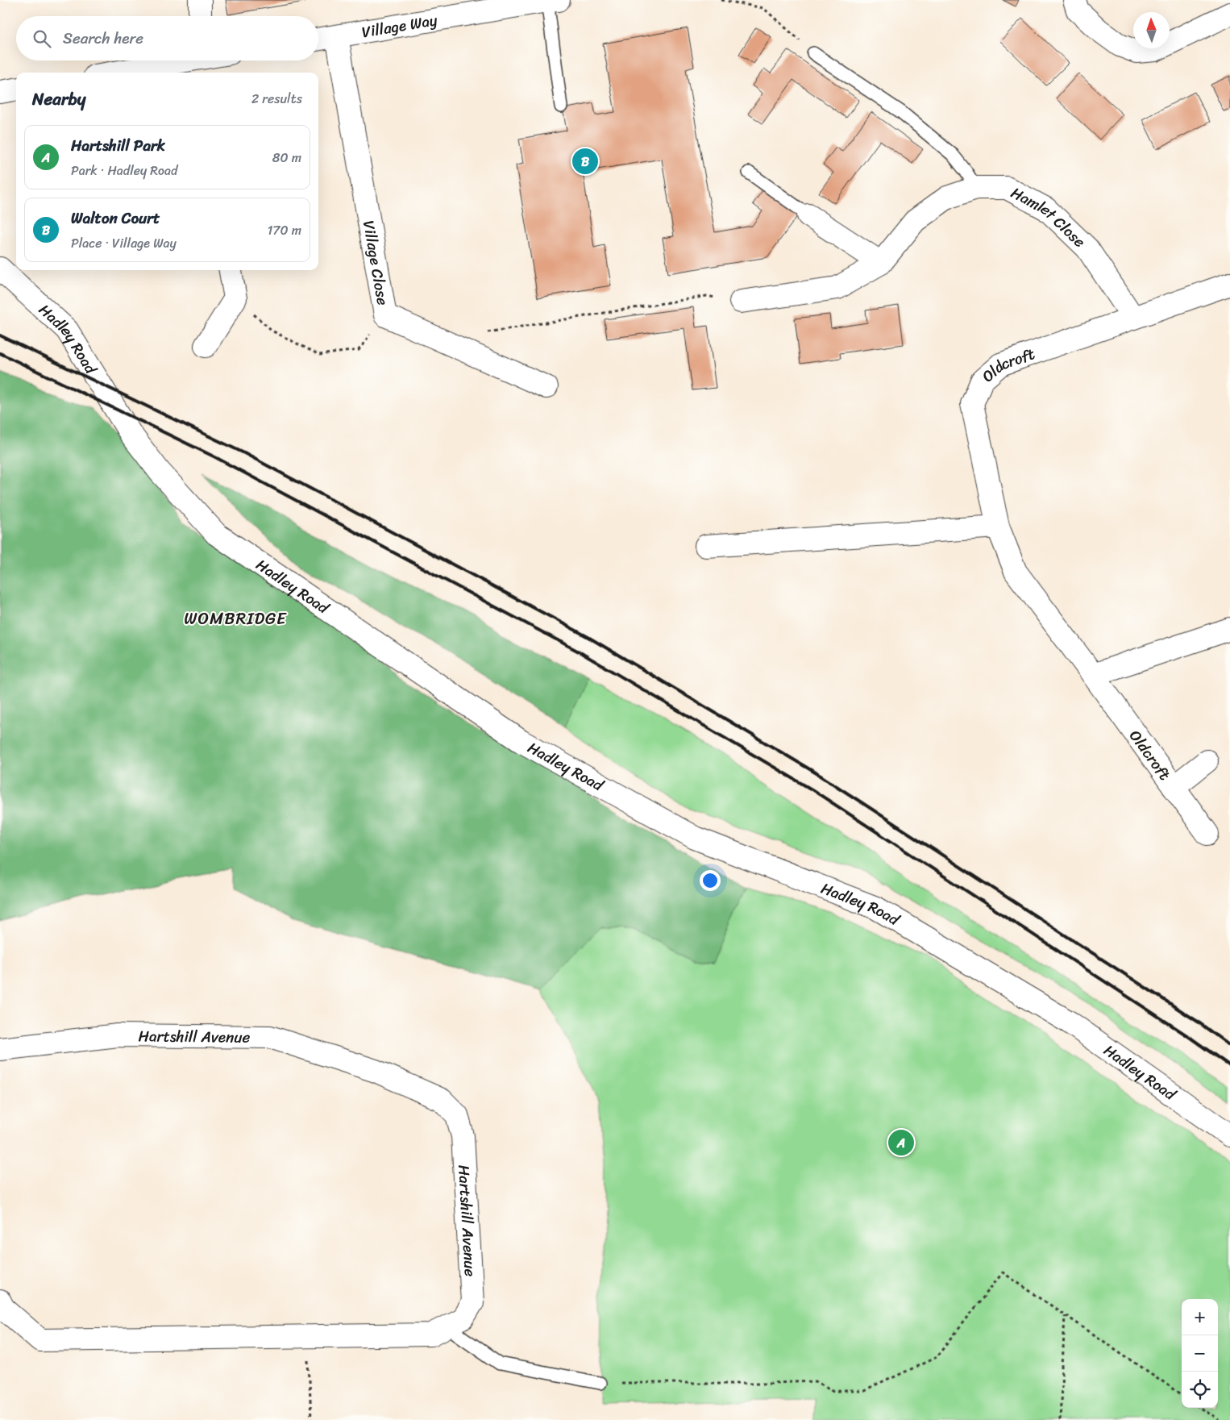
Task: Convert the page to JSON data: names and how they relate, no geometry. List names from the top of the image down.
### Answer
{
  "streets": {
    "street": [
      "Village Way",
      "Hamlet Close",
      "Village Close",
      "Hadley Road",
      "Oldcroft",
      "Hartshill Avenue"
    ]
  },
  "crossings": [
    ["Village Way", "Village Close"],
    ["Hamlet Close", "Oldcroft"]
  ],
  "districts": ["WOMBRIDGE"],
  "north": "top",
  "page": {
    "search": "Search here",
    "heading": ["Nearby", "2 results"],
    "list": [
      {
        "mark": "A",
        "name": "Hartshill Park",
        "note": "Park · Hadley Road",
        "value": "80 m"
      },
      {
        "mark": "B",
        "name": "Walton Court",
        "note": "Place · Village Way",
        "value": "170 m"
      }
    ],
    "pins": ["B", "A"],
    "map_buttons": ["+", "−"]
  }
}
